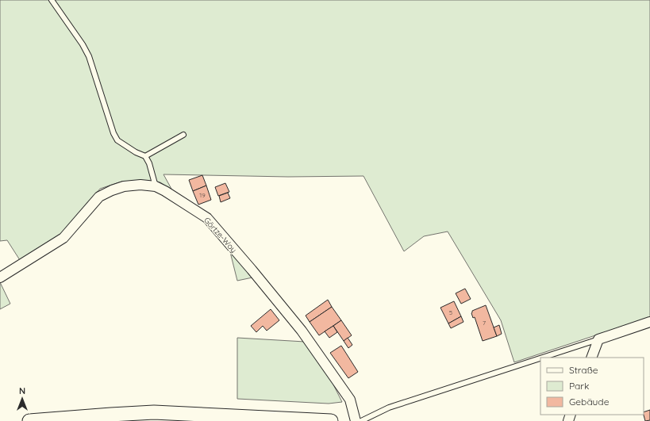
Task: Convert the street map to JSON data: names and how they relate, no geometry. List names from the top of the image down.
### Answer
{
  "streets": {
    "street": ["Görtze-Woy"]
  },
  "house_numbers": ["19", "5", "7"],
  "legend": ["Straße", "Park", "Gebäude"],
  "north": "top"
}
